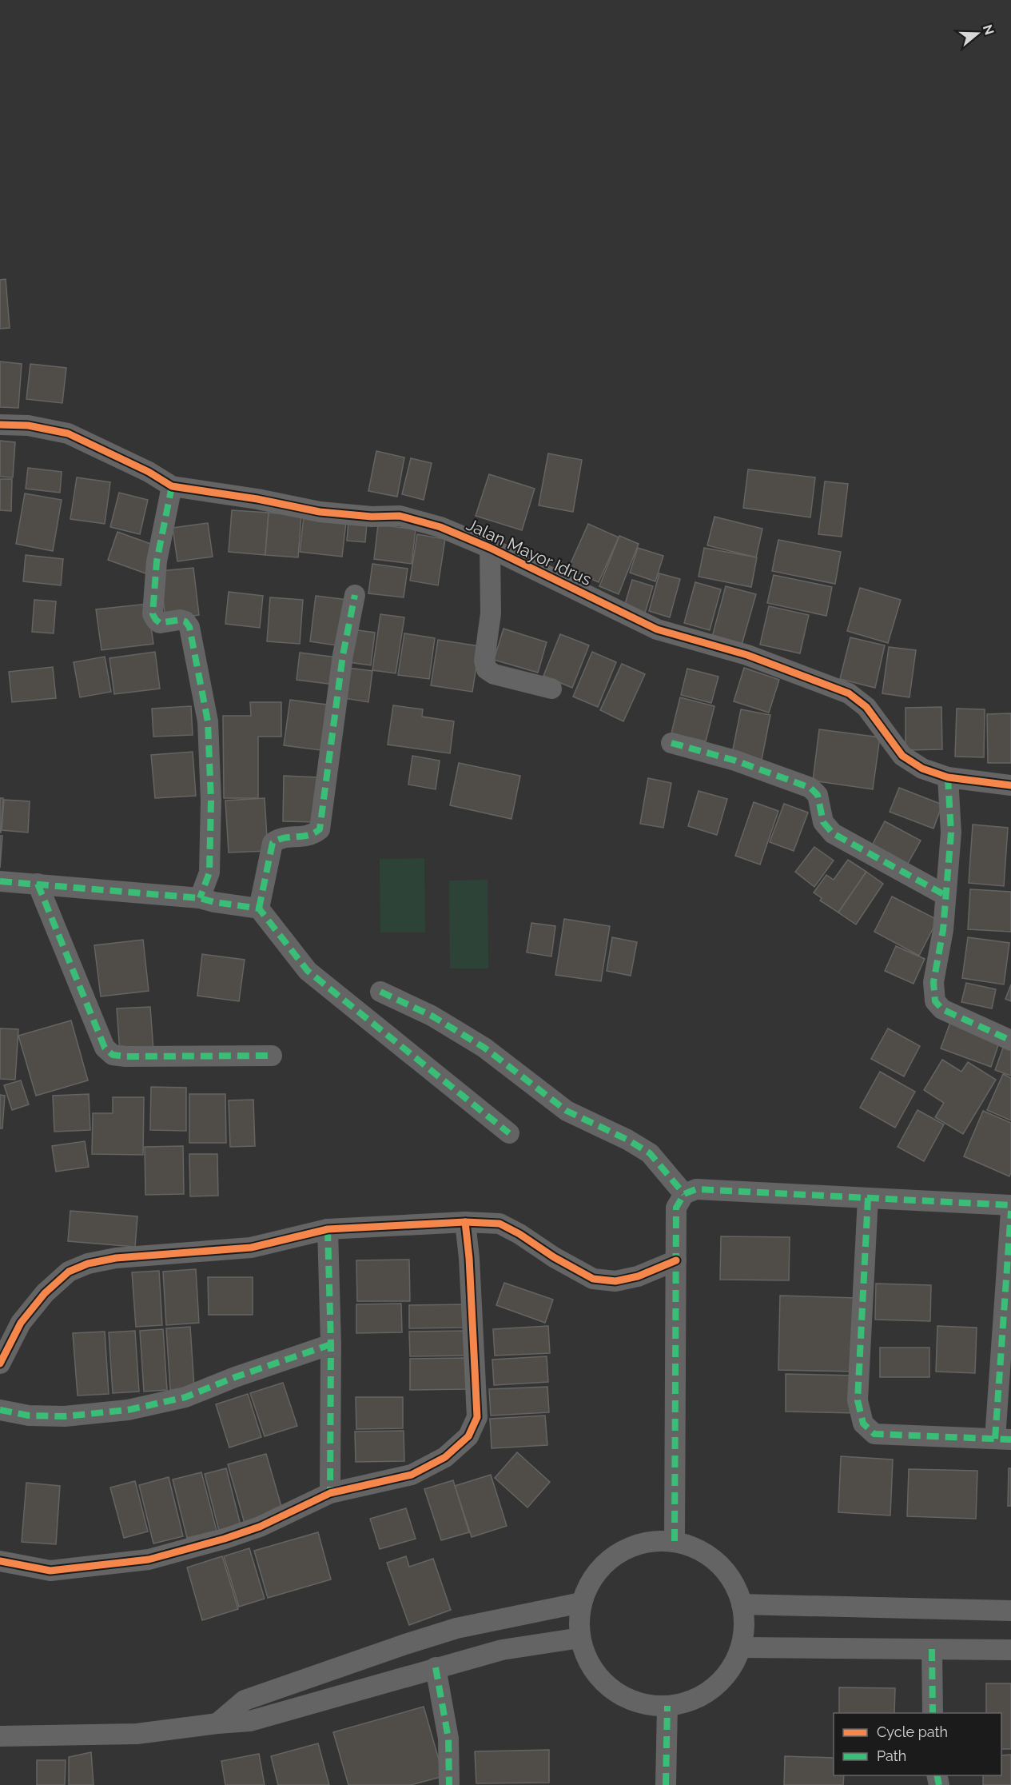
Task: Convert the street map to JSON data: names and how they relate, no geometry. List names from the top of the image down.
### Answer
{
  "streets": {
    "street": ["Jalan Mayor Idrus"]
  },
  "legend": ["Cycle path", "Path"],
  "north": "right"
}
